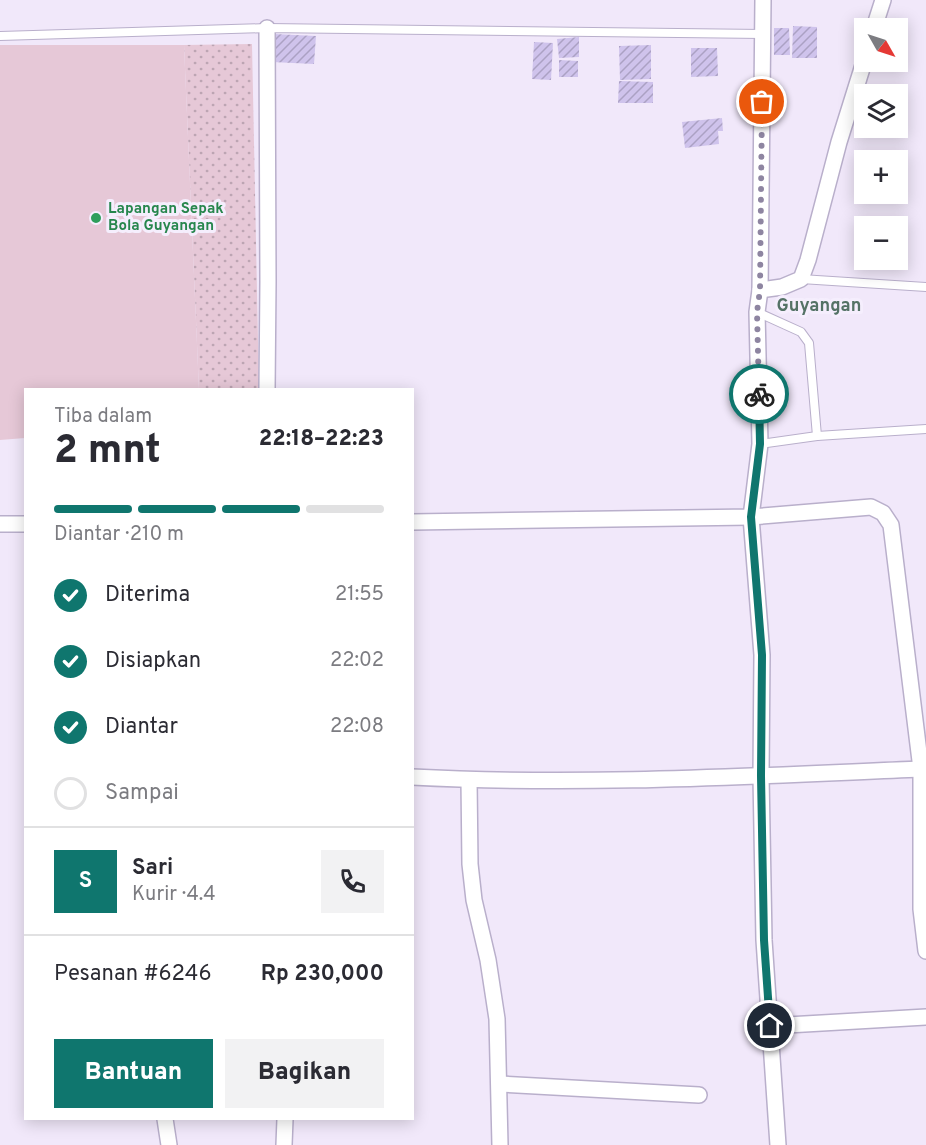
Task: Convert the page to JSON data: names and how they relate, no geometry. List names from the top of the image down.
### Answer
{
  "districts": ["Guyangan"],
  "places": ["Lapangan Sepak Bola Guyangan"],
  "north": "bottom right",
  "page": {
    "map_buttons": ["+", "−"],
    "heading": ["2 mnt", "Tiba dalam", "22:18–22:23"],
    "panel": [
      "Sari",
      "Kurir · 4.4",
      "Pesanan #6246",
      "Rp 230,000"
    ],
    "bar": "Diantar · 210 m",
    "list": [
      ["Diterima", "21:55"],
      ["Disiapkan", "22:02"],
      ["Diantar", "22:08"],
      "Sampai"
    ],
    "round": "S",
    "buttons": ["Bantuan", "Bagikan"]
  }
}
